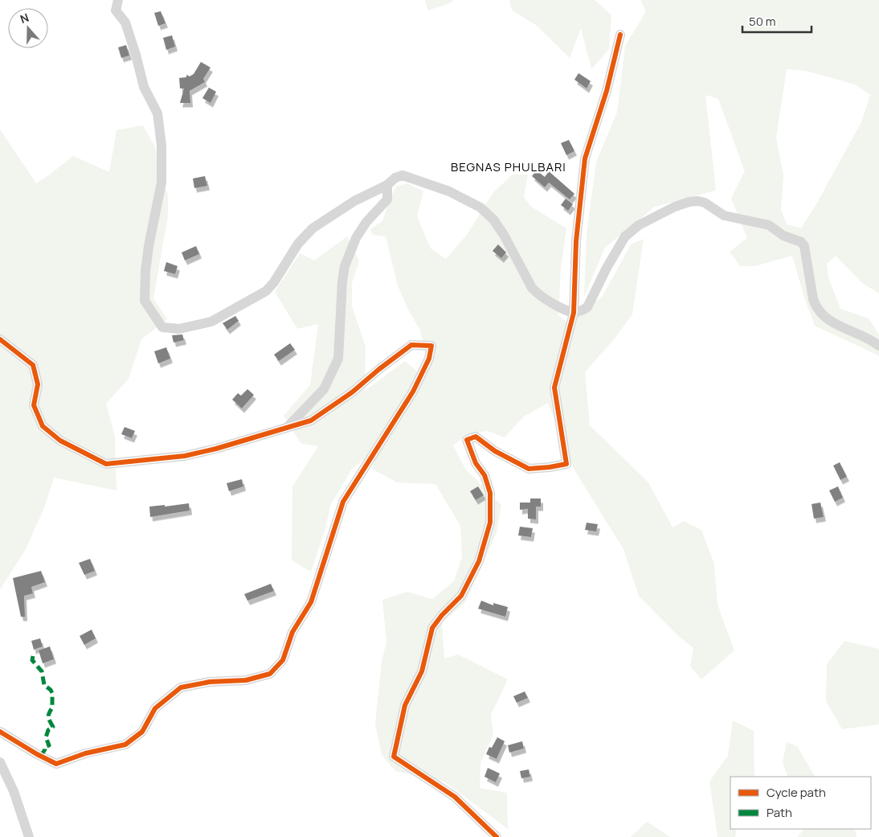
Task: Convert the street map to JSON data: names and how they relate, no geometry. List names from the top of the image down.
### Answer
{
  "districts": ["BEGNAS PHULBARI"],
  "legend": ["Cycle path", "Path"],
  "scale_bar": "50 m",
  "north": "top"
}
